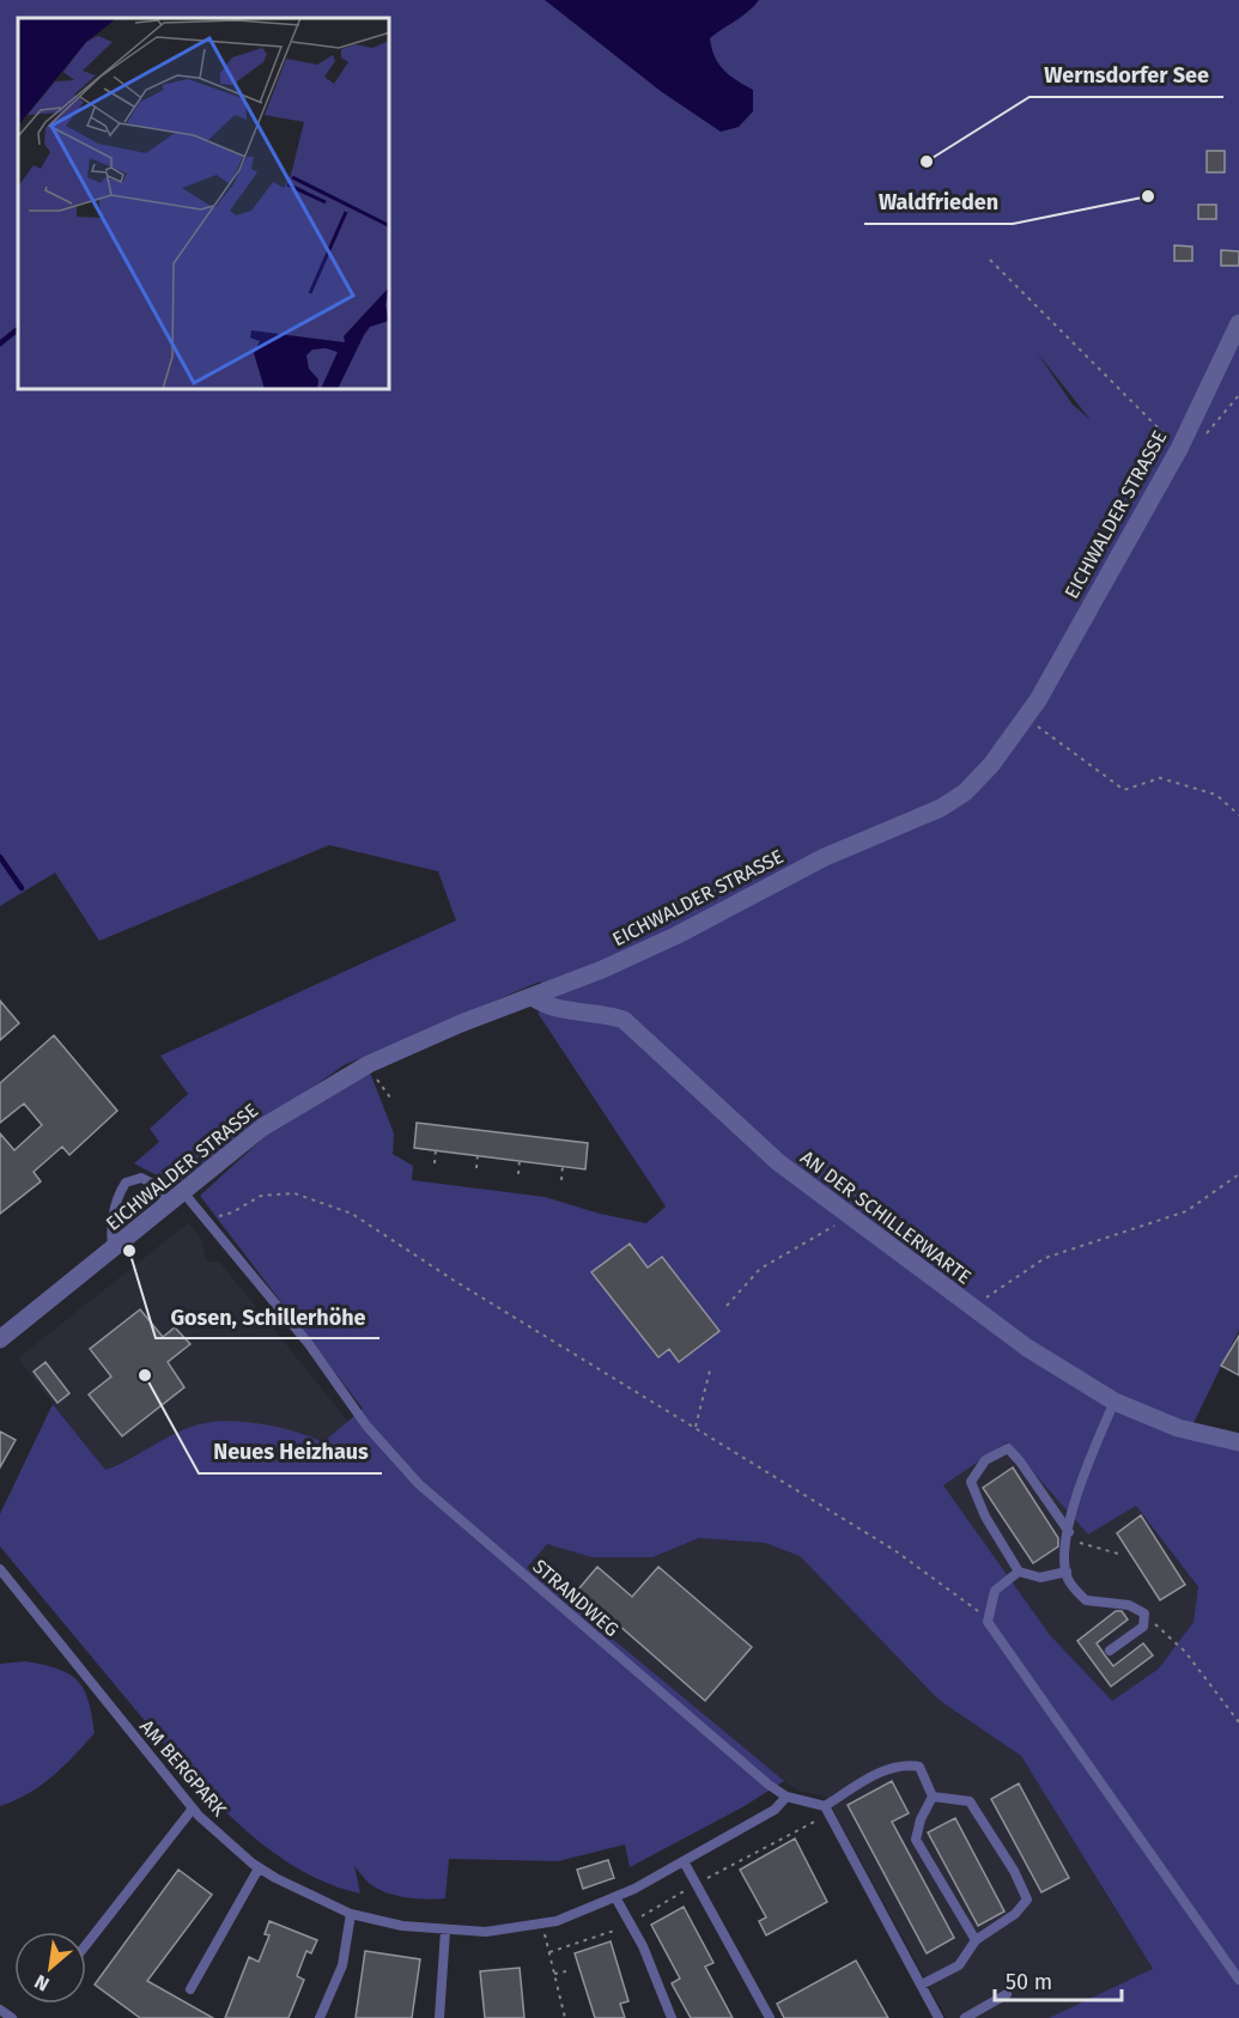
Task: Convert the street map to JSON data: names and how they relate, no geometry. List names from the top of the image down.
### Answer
{
  "streets": {
    "street": ["EICHWALDER STRASSE", "AN DER SCHILLERWARTE"],
    "lane": ["STRANDWEG", "AM BERGPARK"]
  },
  "crossings": [
    ["EICHWALDER STRASSE", "AN DER SCHILLERWARTE"],
    ["EICHWALDER STRASSE", "STRANDWEG"],
    ["STRANDWEG", "AM BERGPARK"]
  ],
  "places": [
    "Wernsdorfer See",
    "Waldfrieden",
    "Gosen, Schillerhöhe",
    "Neues Heizhaus"
  ],
  "scale_bar": "50 m",
  "north": "bottom left"
}
